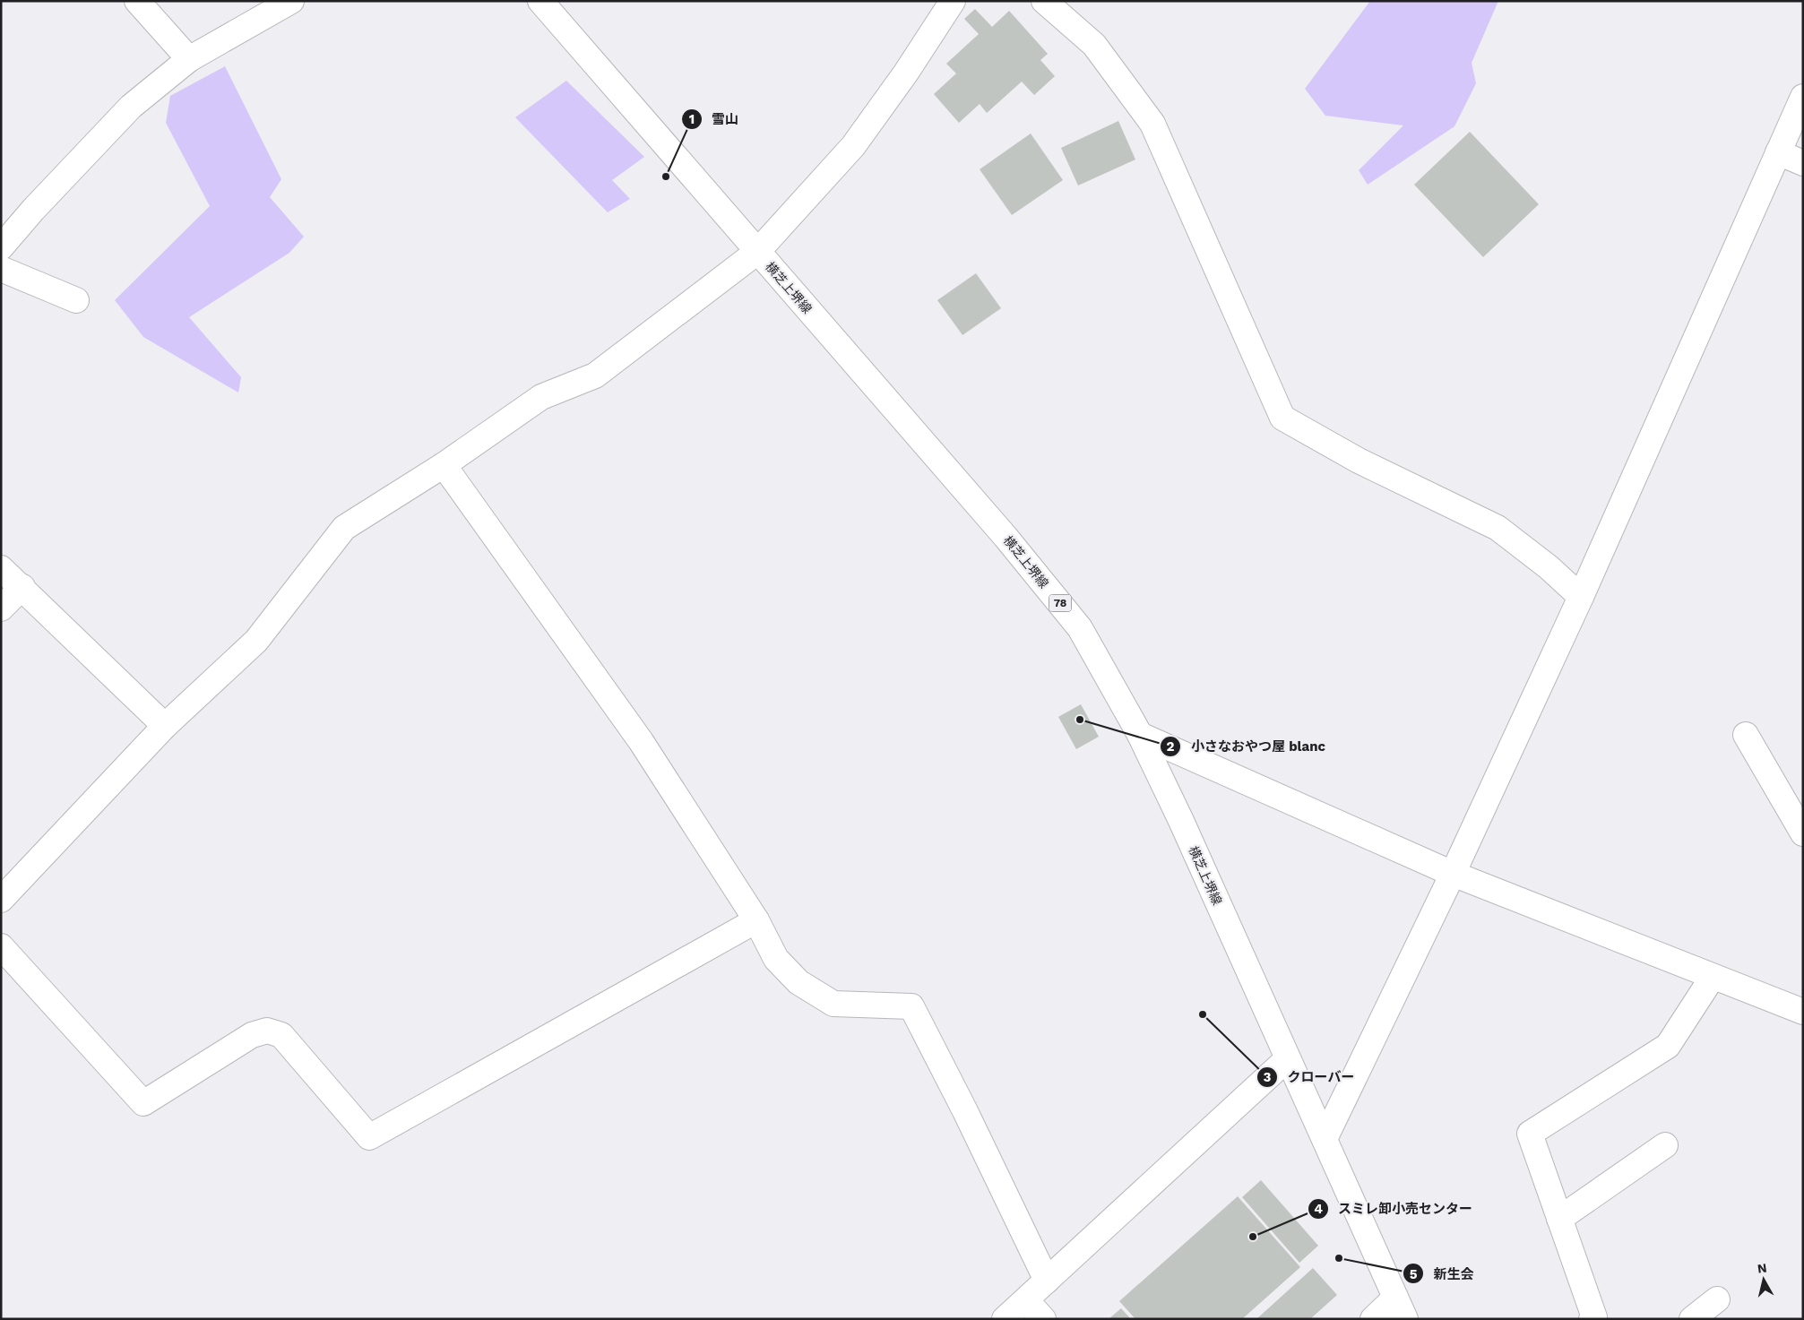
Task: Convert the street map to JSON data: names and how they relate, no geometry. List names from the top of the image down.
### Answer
{
  "streets": {
    "street": ["横芝上堺線", "78"]
  },
  "places": [
    "雪山",
    "小さなおやつ屋 blanc",
    "クローバー",
    "スミレ卸小売センター",
    "新生会"
  ],
  "north": "top"
}
